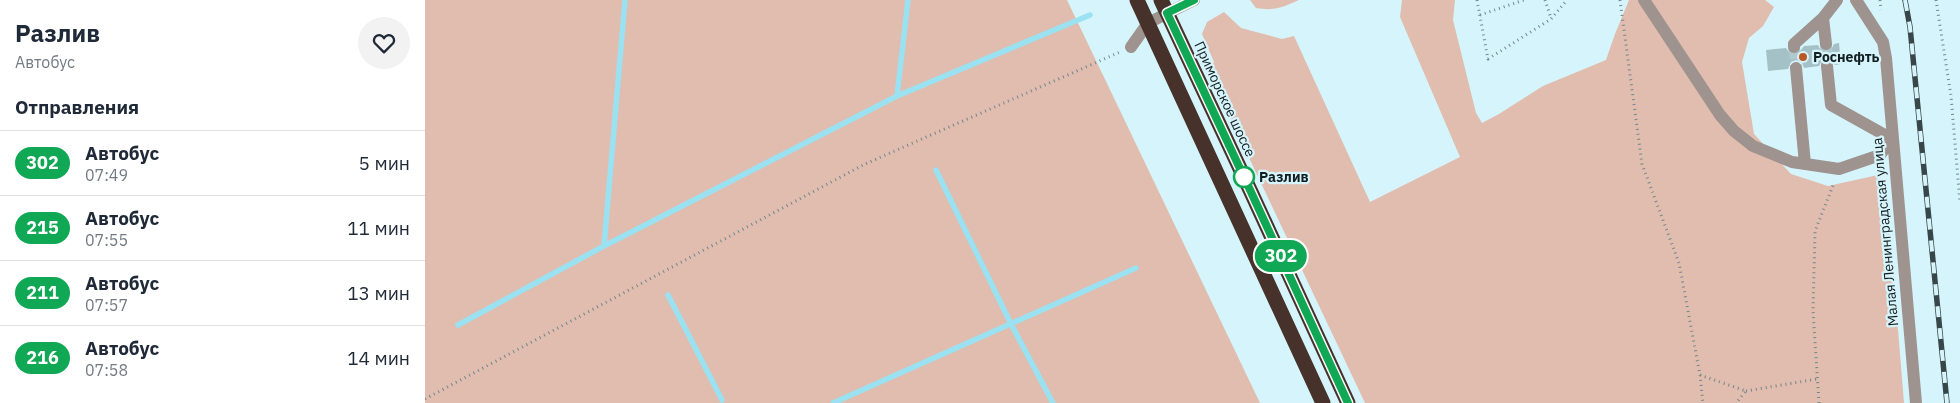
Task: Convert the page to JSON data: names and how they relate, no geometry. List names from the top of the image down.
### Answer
{
  "streets": {
    "highway": ["Приморское шоссе"],
    "street": ["Малая Ленинградская улица"]
  },
  "places": ["Роснефть", "Разлив"],
  "lines": ["bus line 302"],
  "page": {
    "heading": [
      ["Разлив", "Автобус"],
      "Отправления"
    ],
    "on_map": "302",
    "list": [
      {
        "mark": "302",
        "name": "Автобус",
        "note": "07:49",
        "value": "5 мин"
      },
      {
        "mark": "215",
        "name": "Автобус",
        "note": "07:55",
        "value": "11 мин"
      },
      {
        "mark": "211",
        "name": "Автобус",
        "note": "07:57",
        "value": "13 мин"
      },
      {
        "mark": "216",
        "name": "Автобус",
        "note": "07:58",
        "value": "14 мин"
      }
    ]
  }
}
